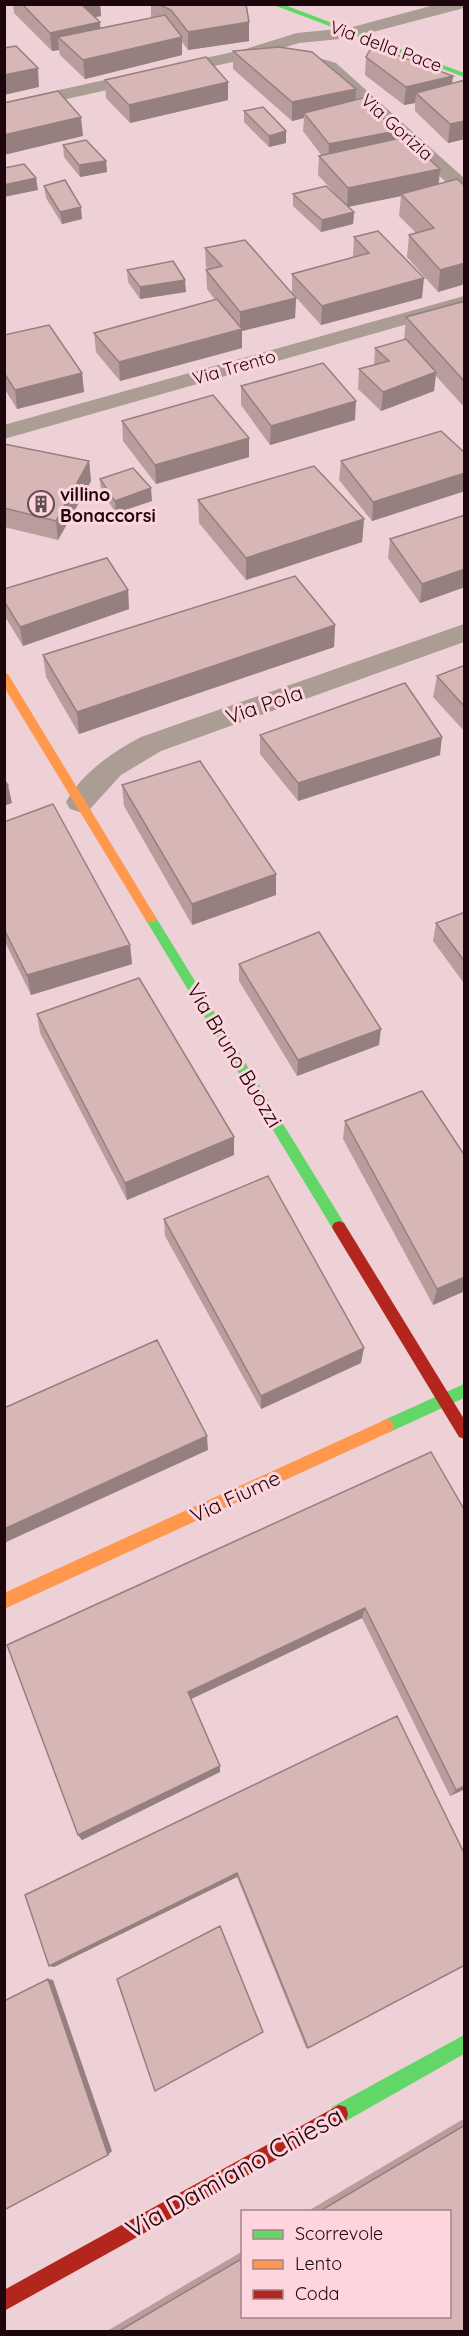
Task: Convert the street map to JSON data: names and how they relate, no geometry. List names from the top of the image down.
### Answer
{
  "streets": {
    "street": [
      "Via della Pace",
      "Via Gorizia",
      "Via Trento",
      "Via Pola",
      "Via Bruno Buozzi",
      "Via Fiume",
      "Via Damiano Chiesa"
    ]
  },
  "crossings": [
    ["Via Pola", "Via Bruno Buozzi"],
    ["Via Bruno Buozzi", "Via Fiume"]
  ],
  "places": {
    "building": ["villino Bonaccorsi"]
  },
  "legend": ["Scorrevole", "Lento", "Coda"]
}
